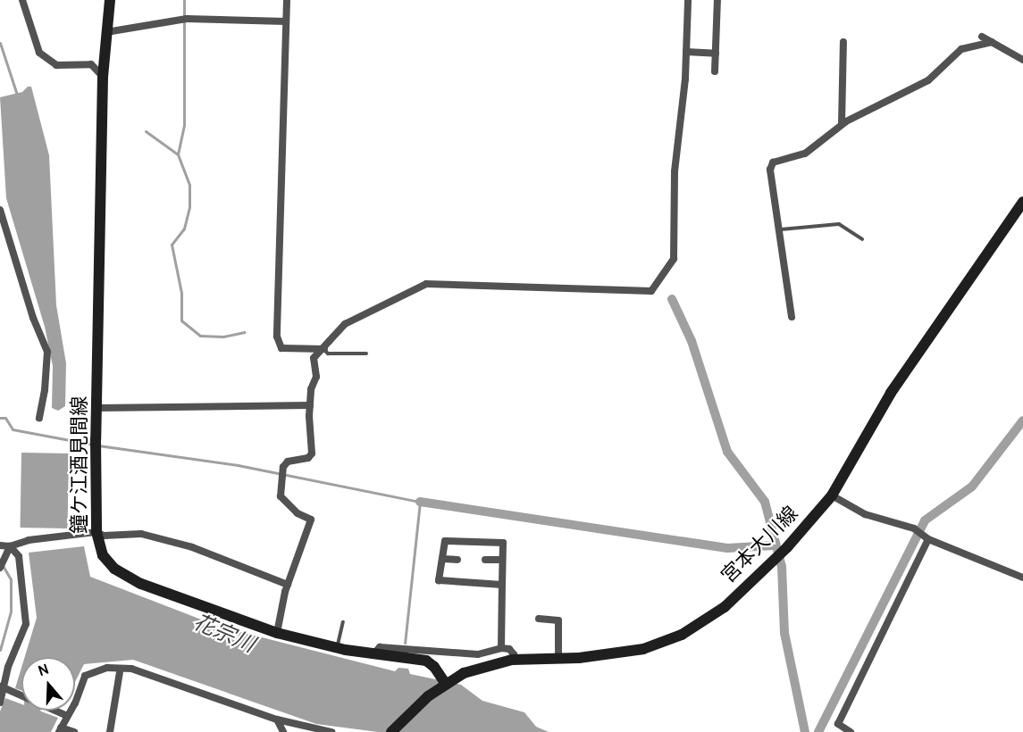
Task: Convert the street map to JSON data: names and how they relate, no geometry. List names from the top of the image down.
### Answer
{
  "streets": {
    "main road": ["鐘ケ江酒見間線", "宮本大川線"]
  },
  "crossings": [
    ["鐘ケ江酒見間線", "宮本大川線"]
  ],
  "water": ["花宗川"],
  "north": "top"
}
